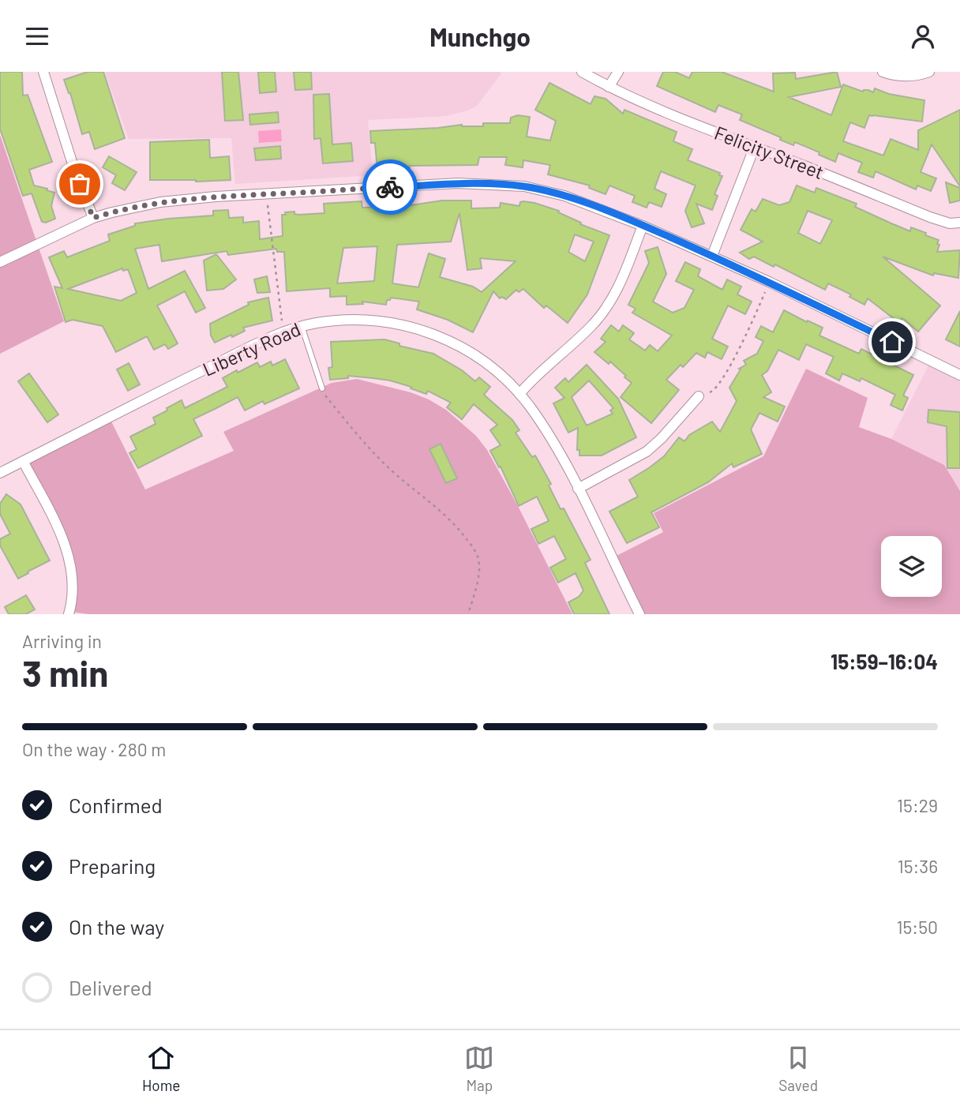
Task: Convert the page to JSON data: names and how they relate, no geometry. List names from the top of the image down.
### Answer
{
  "streets": {
    "street": ["Felicity Street", "Liberty Road"]
  },
  "page": {
    "header": "Munchgo",
    "heading": ["3 min", "Arriving in", "15:59–16:04"],
    "bar": "On the way · 280 m",
    "list": [
      ["Confirmed", "15:29"],
      ["Preparing", "15:36"],
      ["On the way", "15:50"],
      "Delivered"
    ],
    "tabs": ["Home", "Map", "Saved"]
  }
}
